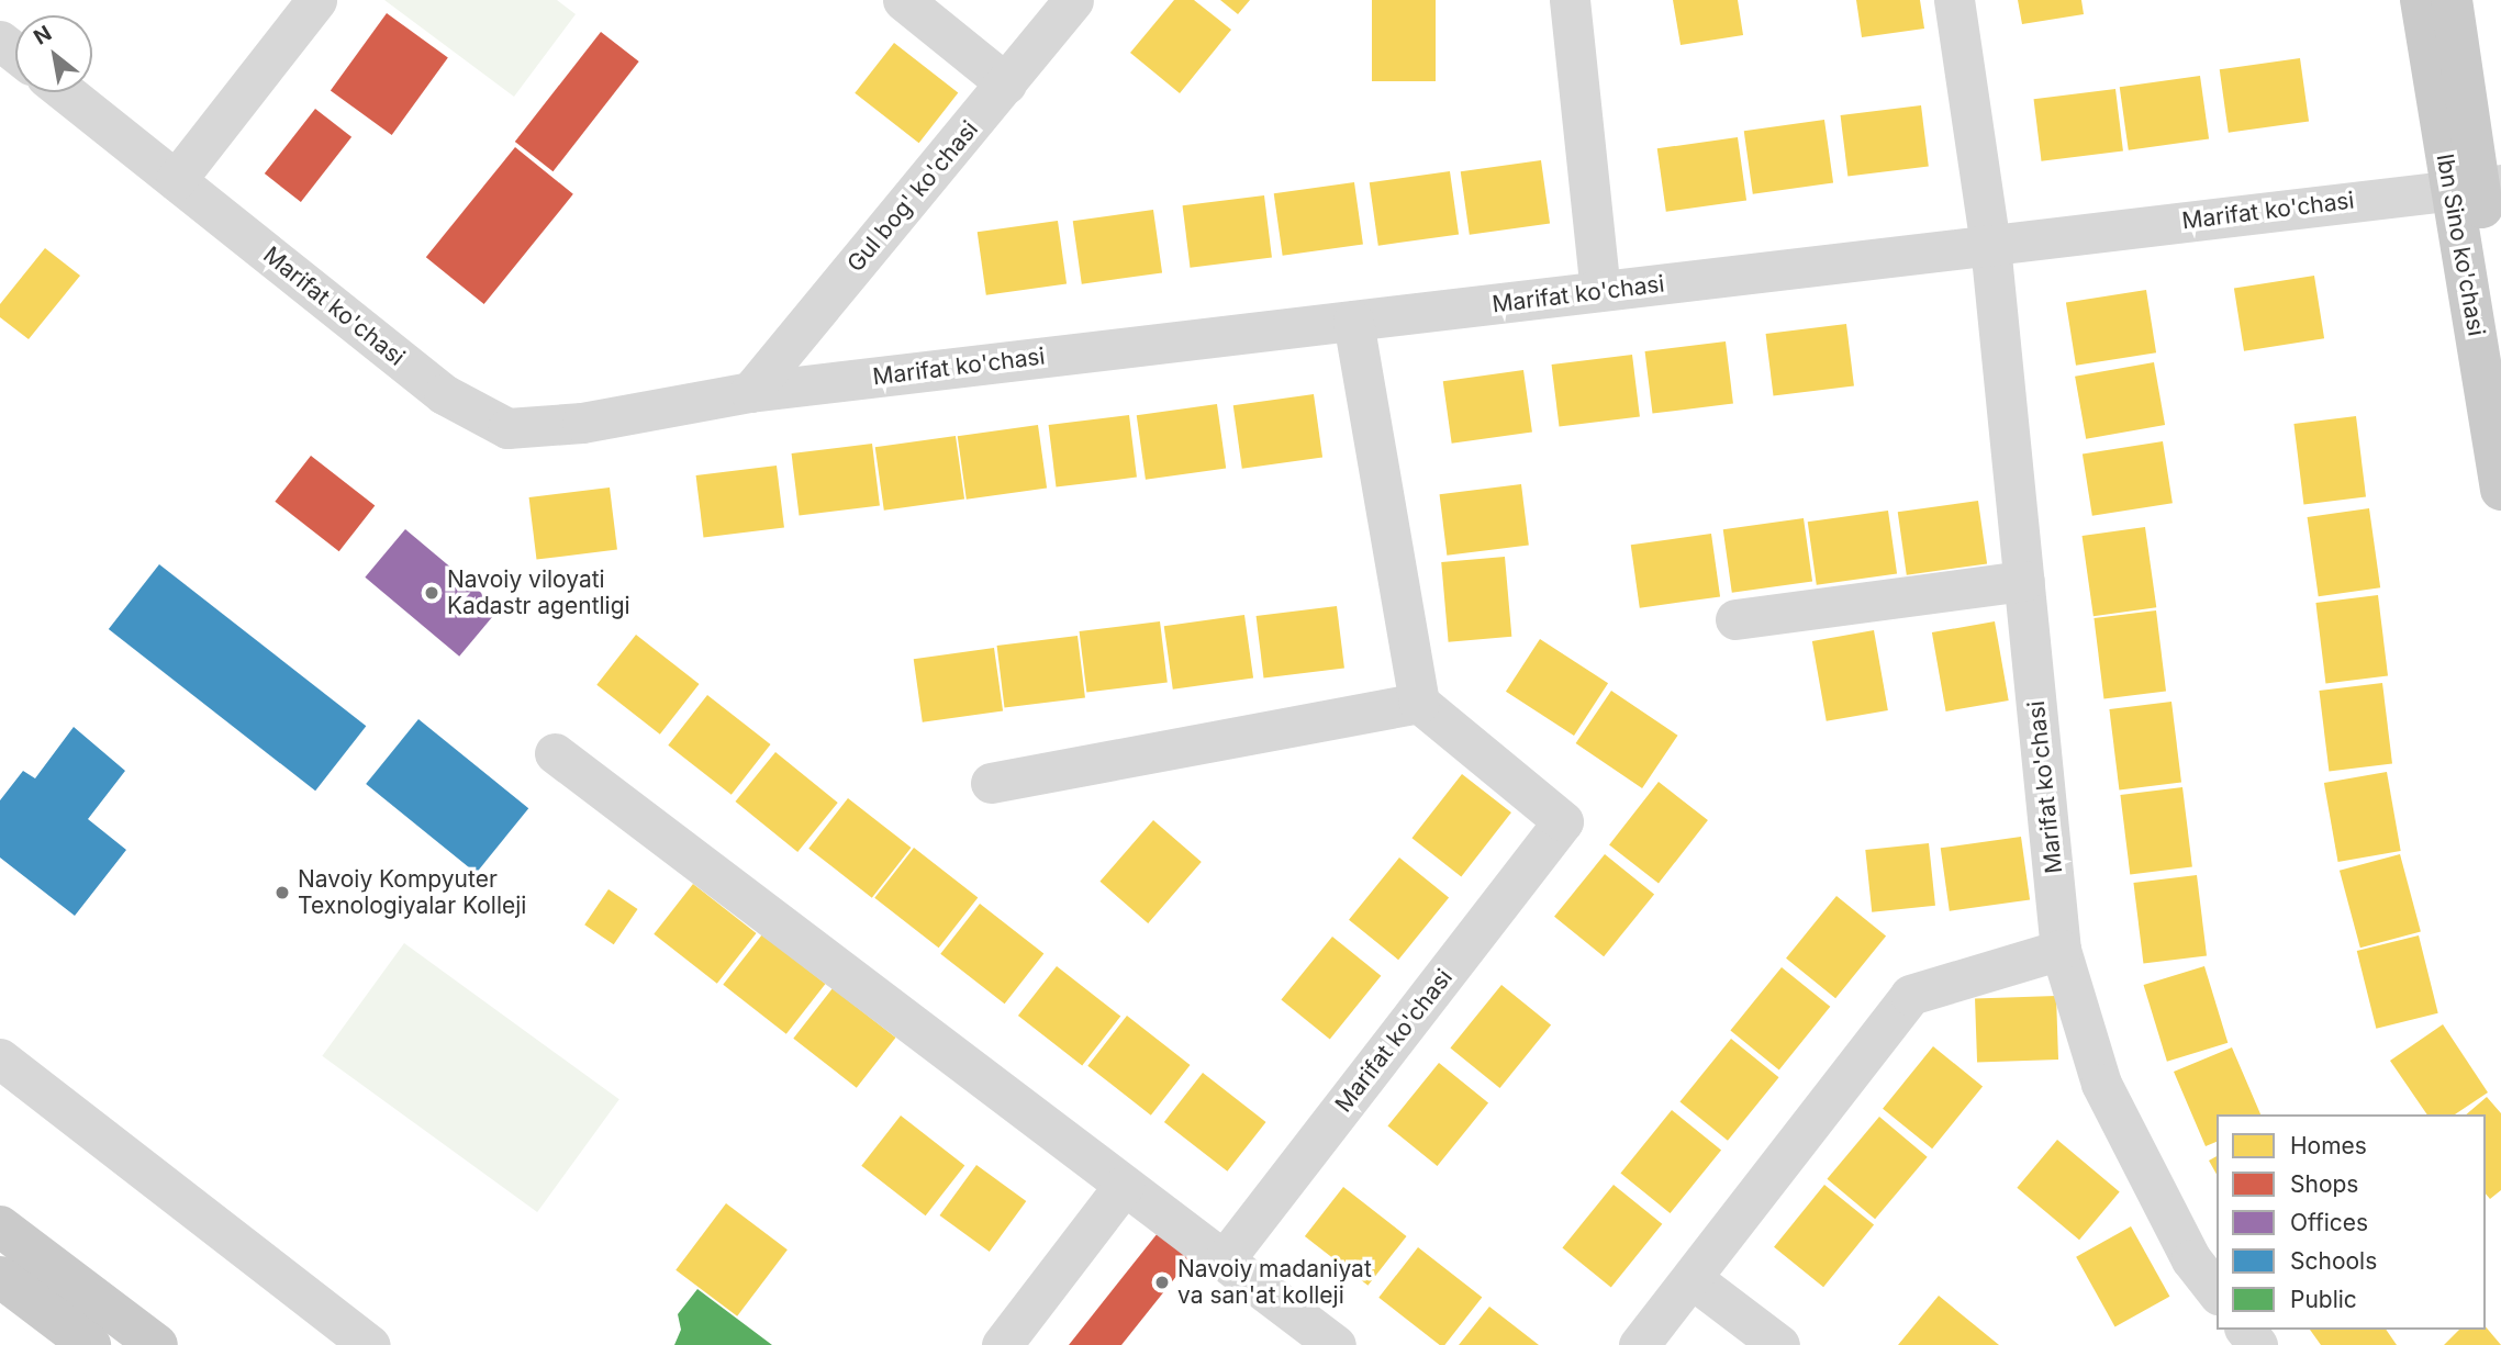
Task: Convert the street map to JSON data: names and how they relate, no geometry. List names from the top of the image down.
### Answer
{
  "streets": {
    "main road": ["Ibn Sino ko'chasi"],
    "street": ["Gul bog' ko'chasi", "Marifat ko'chasi"]
  },
  "crossings": [
    ["Gul bog' ko'chasi", "Marifat ko'chasi"],
    ["Marifat ko'chasi", "Ibn Sino ko'chasi"]
  ],
  "places": ["Navoiy viloyati Kadastr agentligi", "Navoiy Kompyuter Texnologiyalar Kolleji", "Navoiy madaniyat va san'at kolleji"],
  "legend": [
    "Homes",
    "Shops",
    "Offices",
    "Schools",
    "Public"
  ],
  "north": "top left"
}
